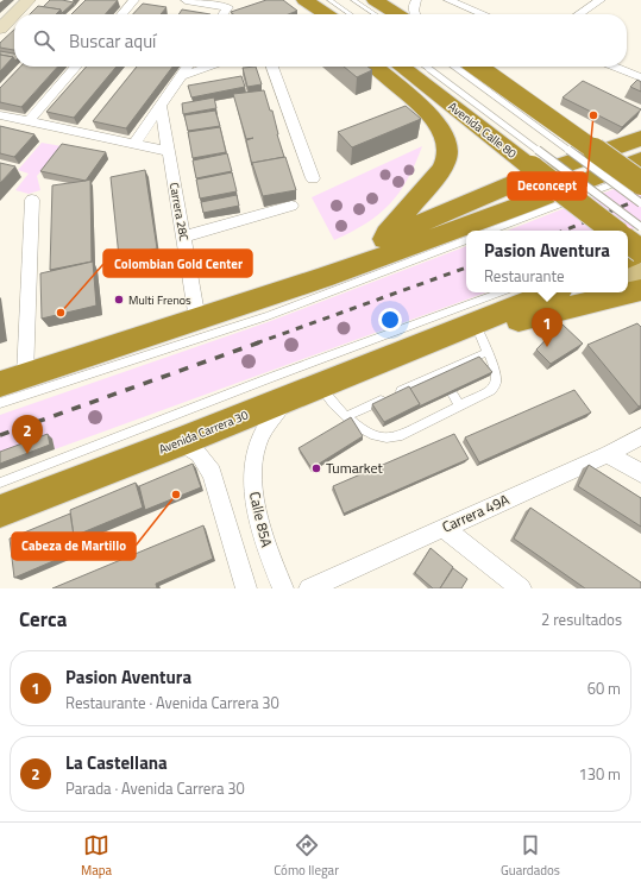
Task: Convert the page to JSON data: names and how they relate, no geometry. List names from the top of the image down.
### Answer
{
  "streets": {
    "highway": ["Avenida Calle 80", "Avenida Carrera 30"],
    "street": ["Carrera 28C", "Carrera 49A", "Calle 85A"]
  },
  "crossings": [
    ["Avenida Carrera 30", "Calle 85A"]
  ],
  "places": [
    "Deconcept",
    "Multi Frenos",
    "Colombian Gold Center",
    "Tumarket",
    "Cabeza de Martillo"
  ],
  "page": {
    "search": "Buscar aquí",
    "popup": ["Pasion Aventura", "Restaurante"],
    "pins": ["1", "2"],
    "heading": ["Cerca", "2 resultados"],
    "list": [
      {
        "mark": "1",
        "name": "Pasion Aventura",
        "note": "Restaurante · Avenida Carrera 30",
        "value": "60 m"
      },
      {
        "mark": "2",
        "name": "La Castellana",
        "note": "Parada · Avenida Carrera 30",
        "value": "130 m"
      }
    ],
    "nav": ["Mapa", "Cómo llegar", "Guardados"]
  }
}
